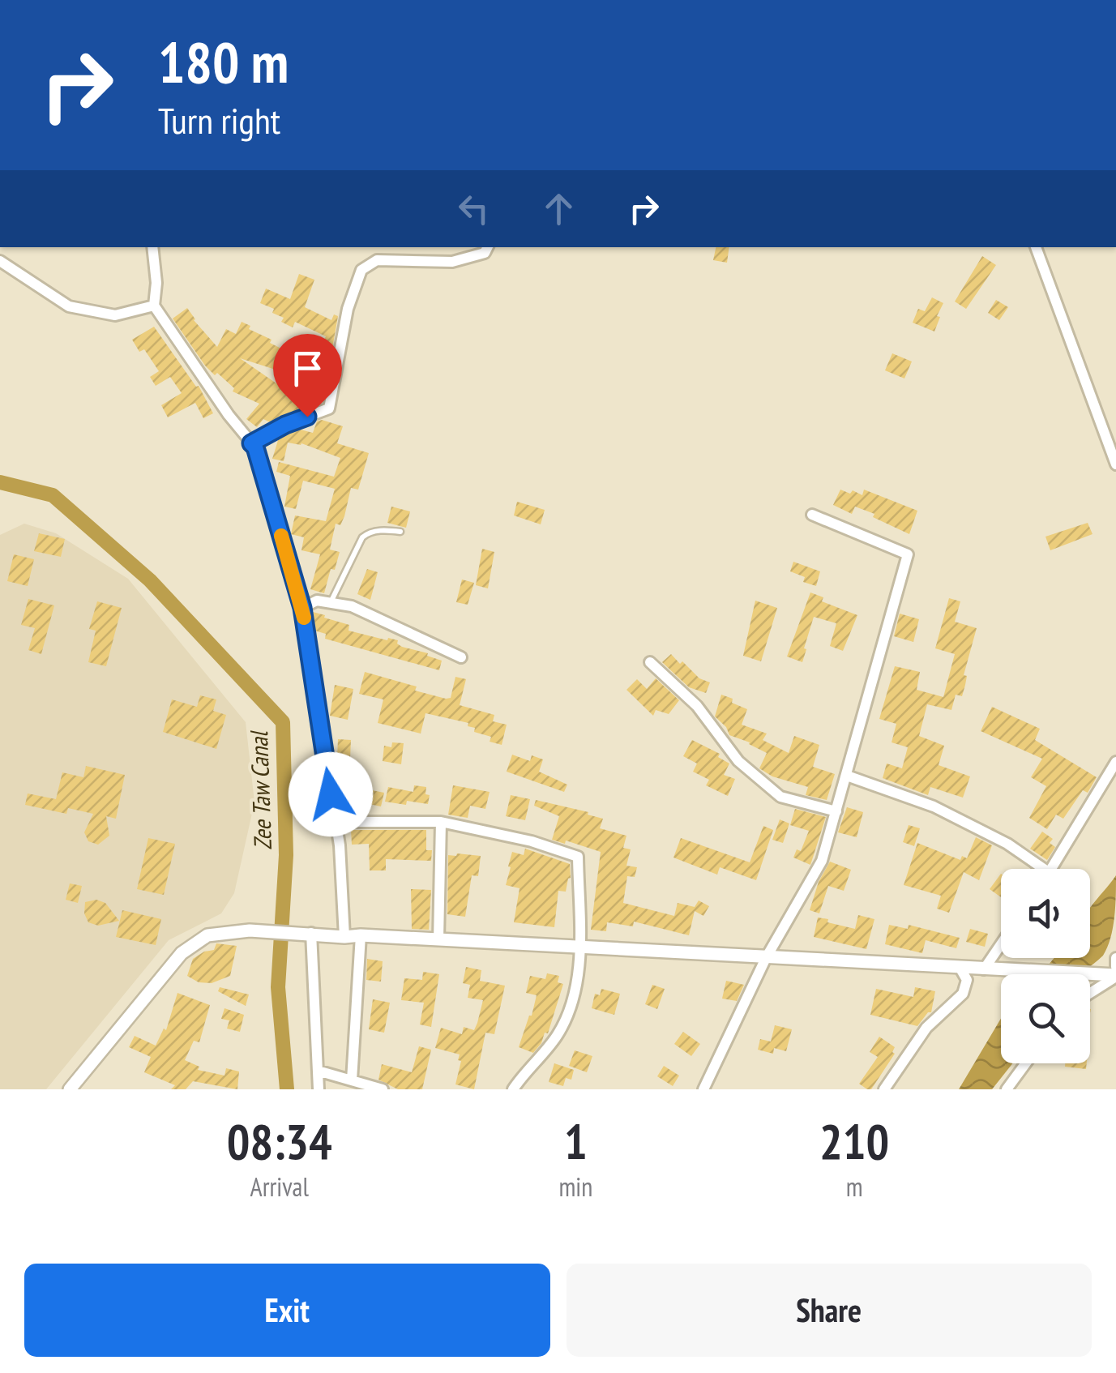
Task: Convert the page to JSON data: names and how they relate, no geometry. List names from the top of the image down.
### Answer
{
  "water": ["Zee Taw Canal"],
  "page": {
    "turn": ["180 m", "Turn right"],
    "eta": [
      "08:34",
      "Arrival",
      "1",
      "min",
      "210",
      "m"
    ],
    "buttons": ["Exit", "Share"]
  }
}
